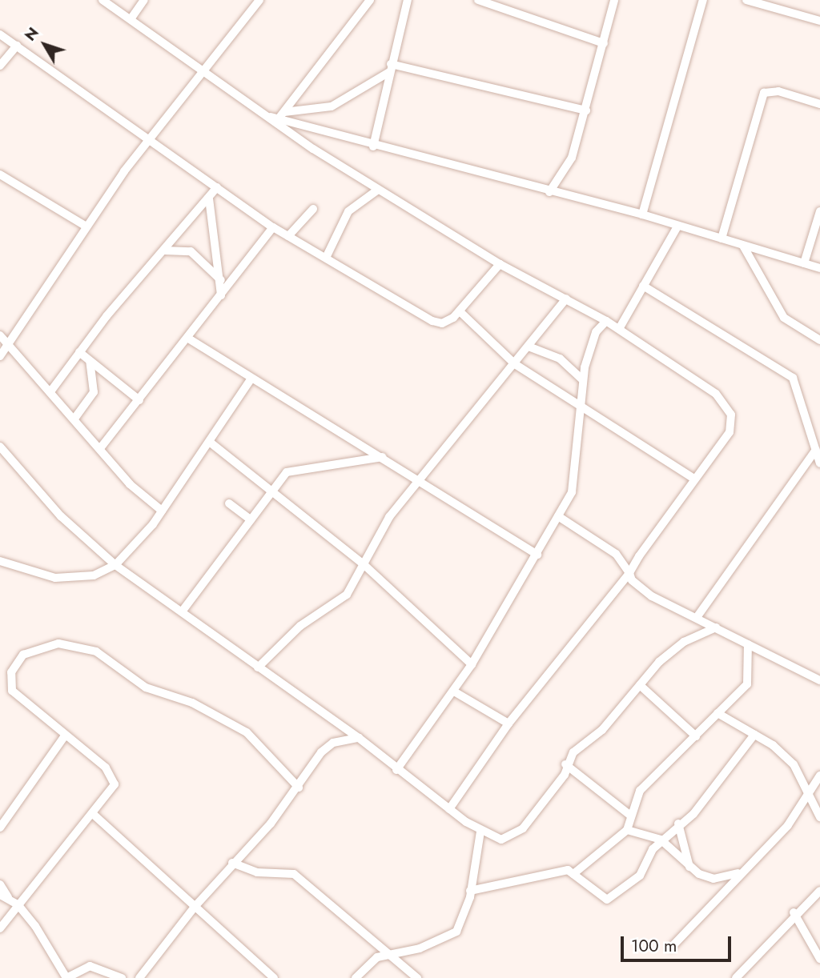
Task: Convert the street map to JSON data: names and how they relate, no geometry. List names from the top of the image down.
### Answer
{
  "scale_bar": "100 m",
  "north": "top left"
}
